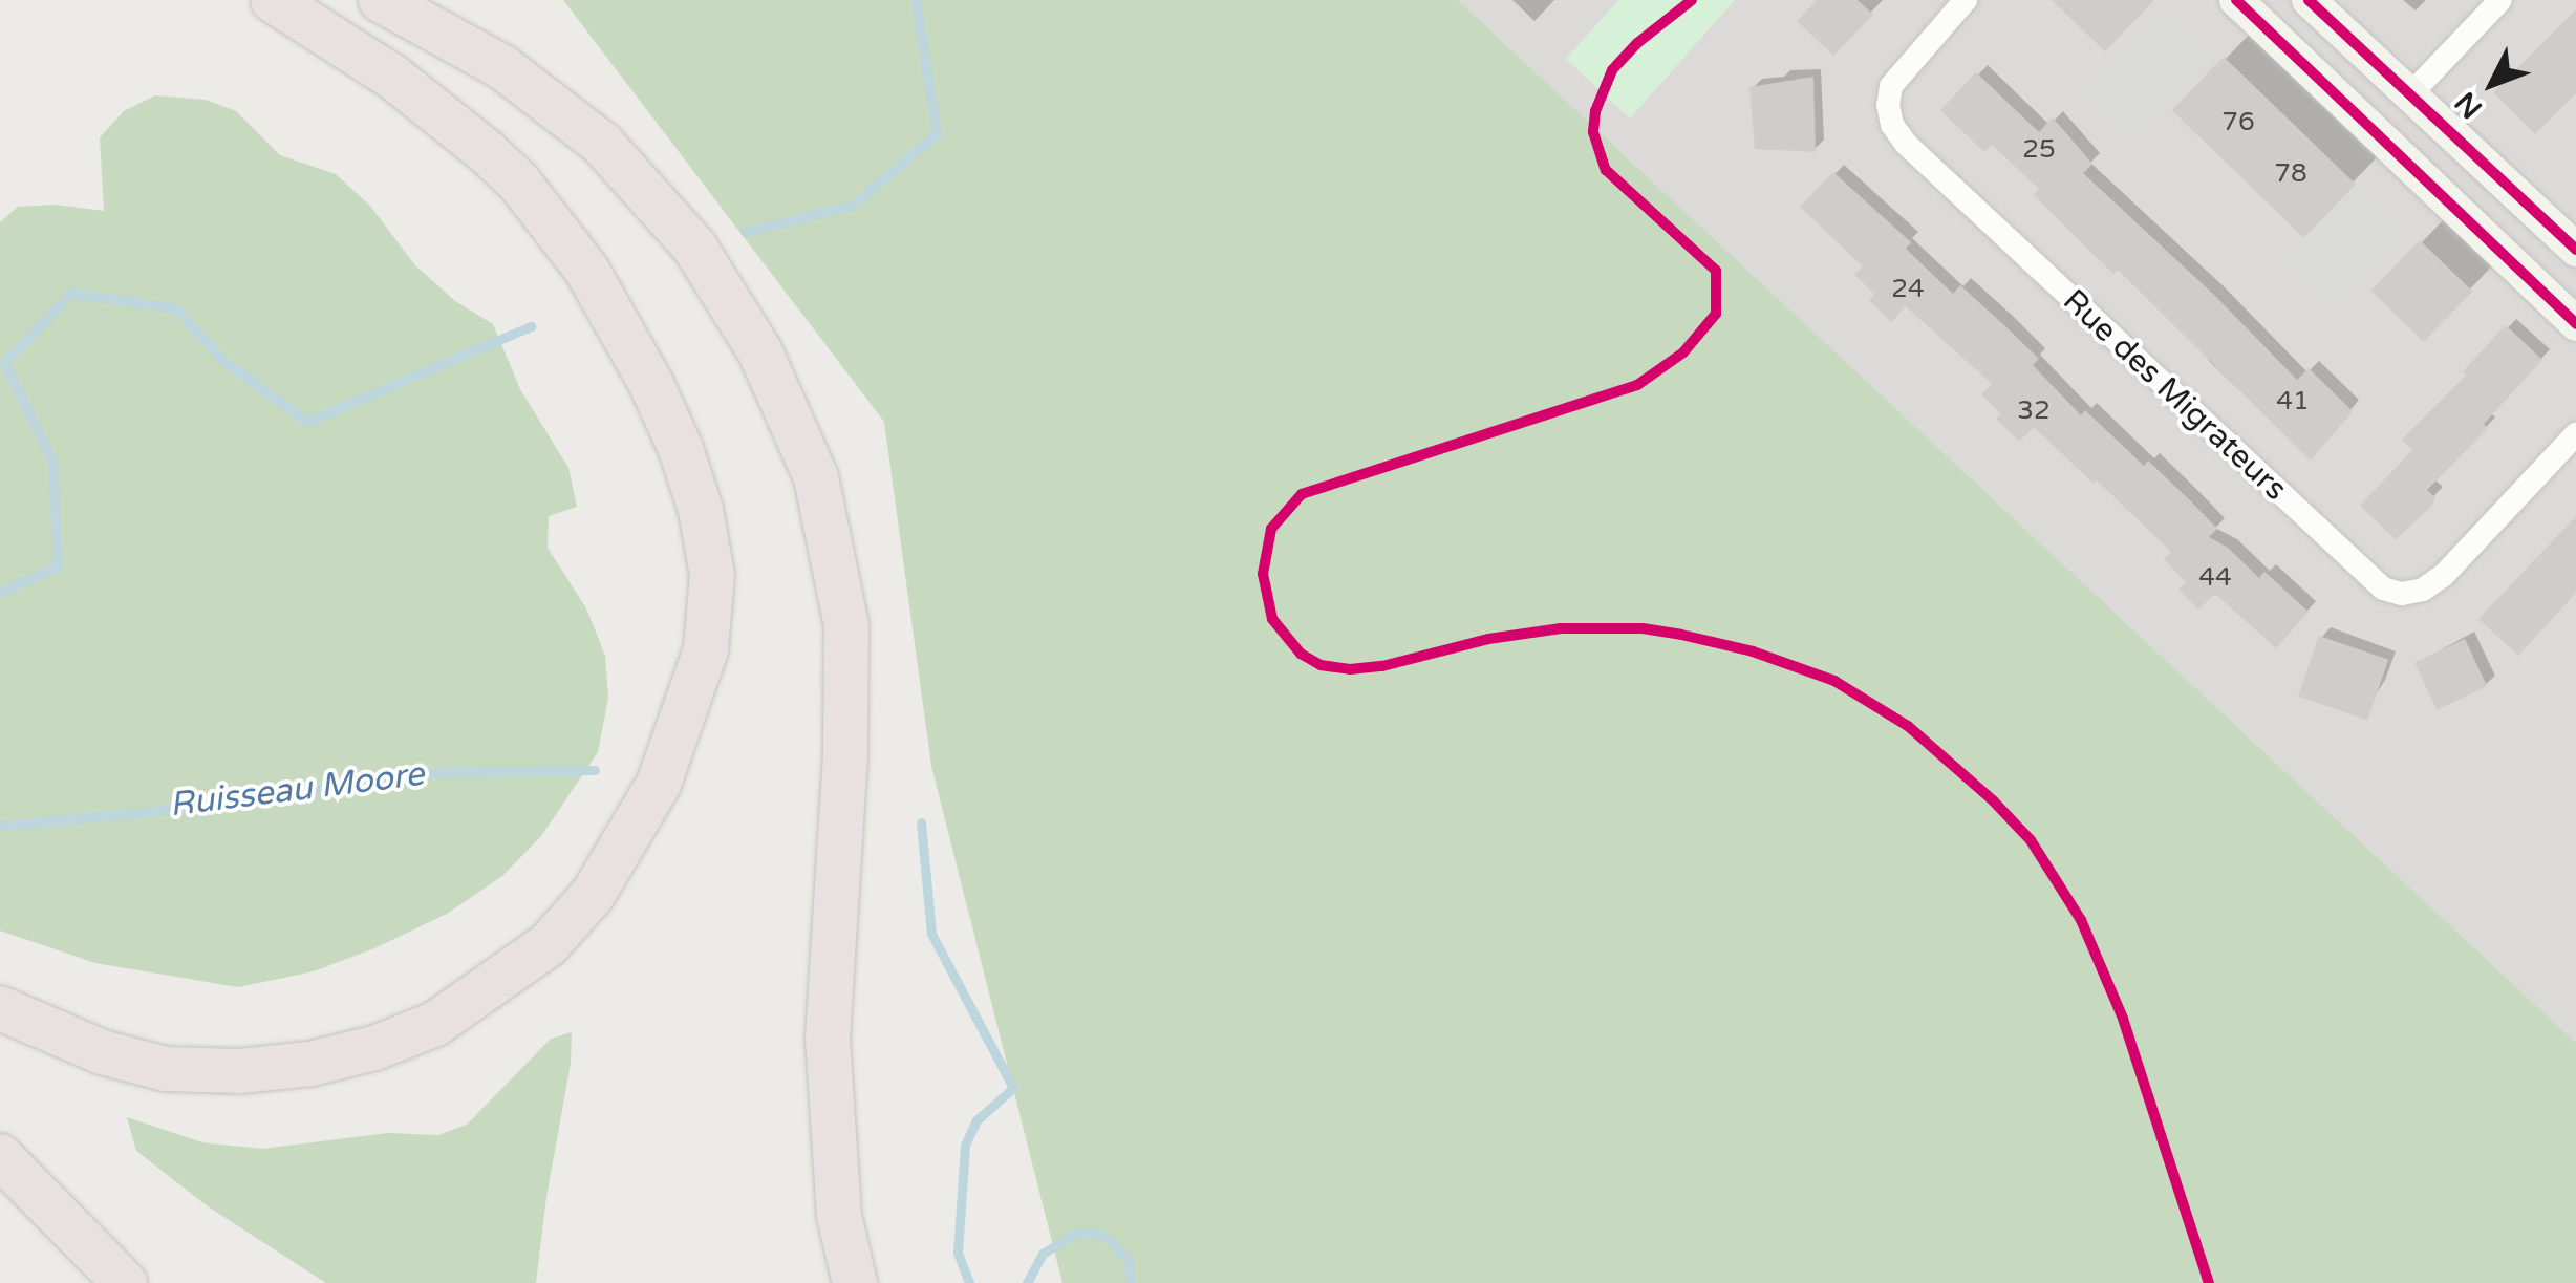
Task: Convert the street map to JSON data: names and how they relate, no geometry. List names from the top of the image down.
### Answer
{
  "streets": {
    "street": ["Rue des Migrateurs"]
  },
  "water": ["Ruisseau Moore"],
  "house_numbers": [
    "76",
    "25",
    "78",
    "24",
    "41",
    "32",
    "44"
  ],
  "north": "bottom left"
}
